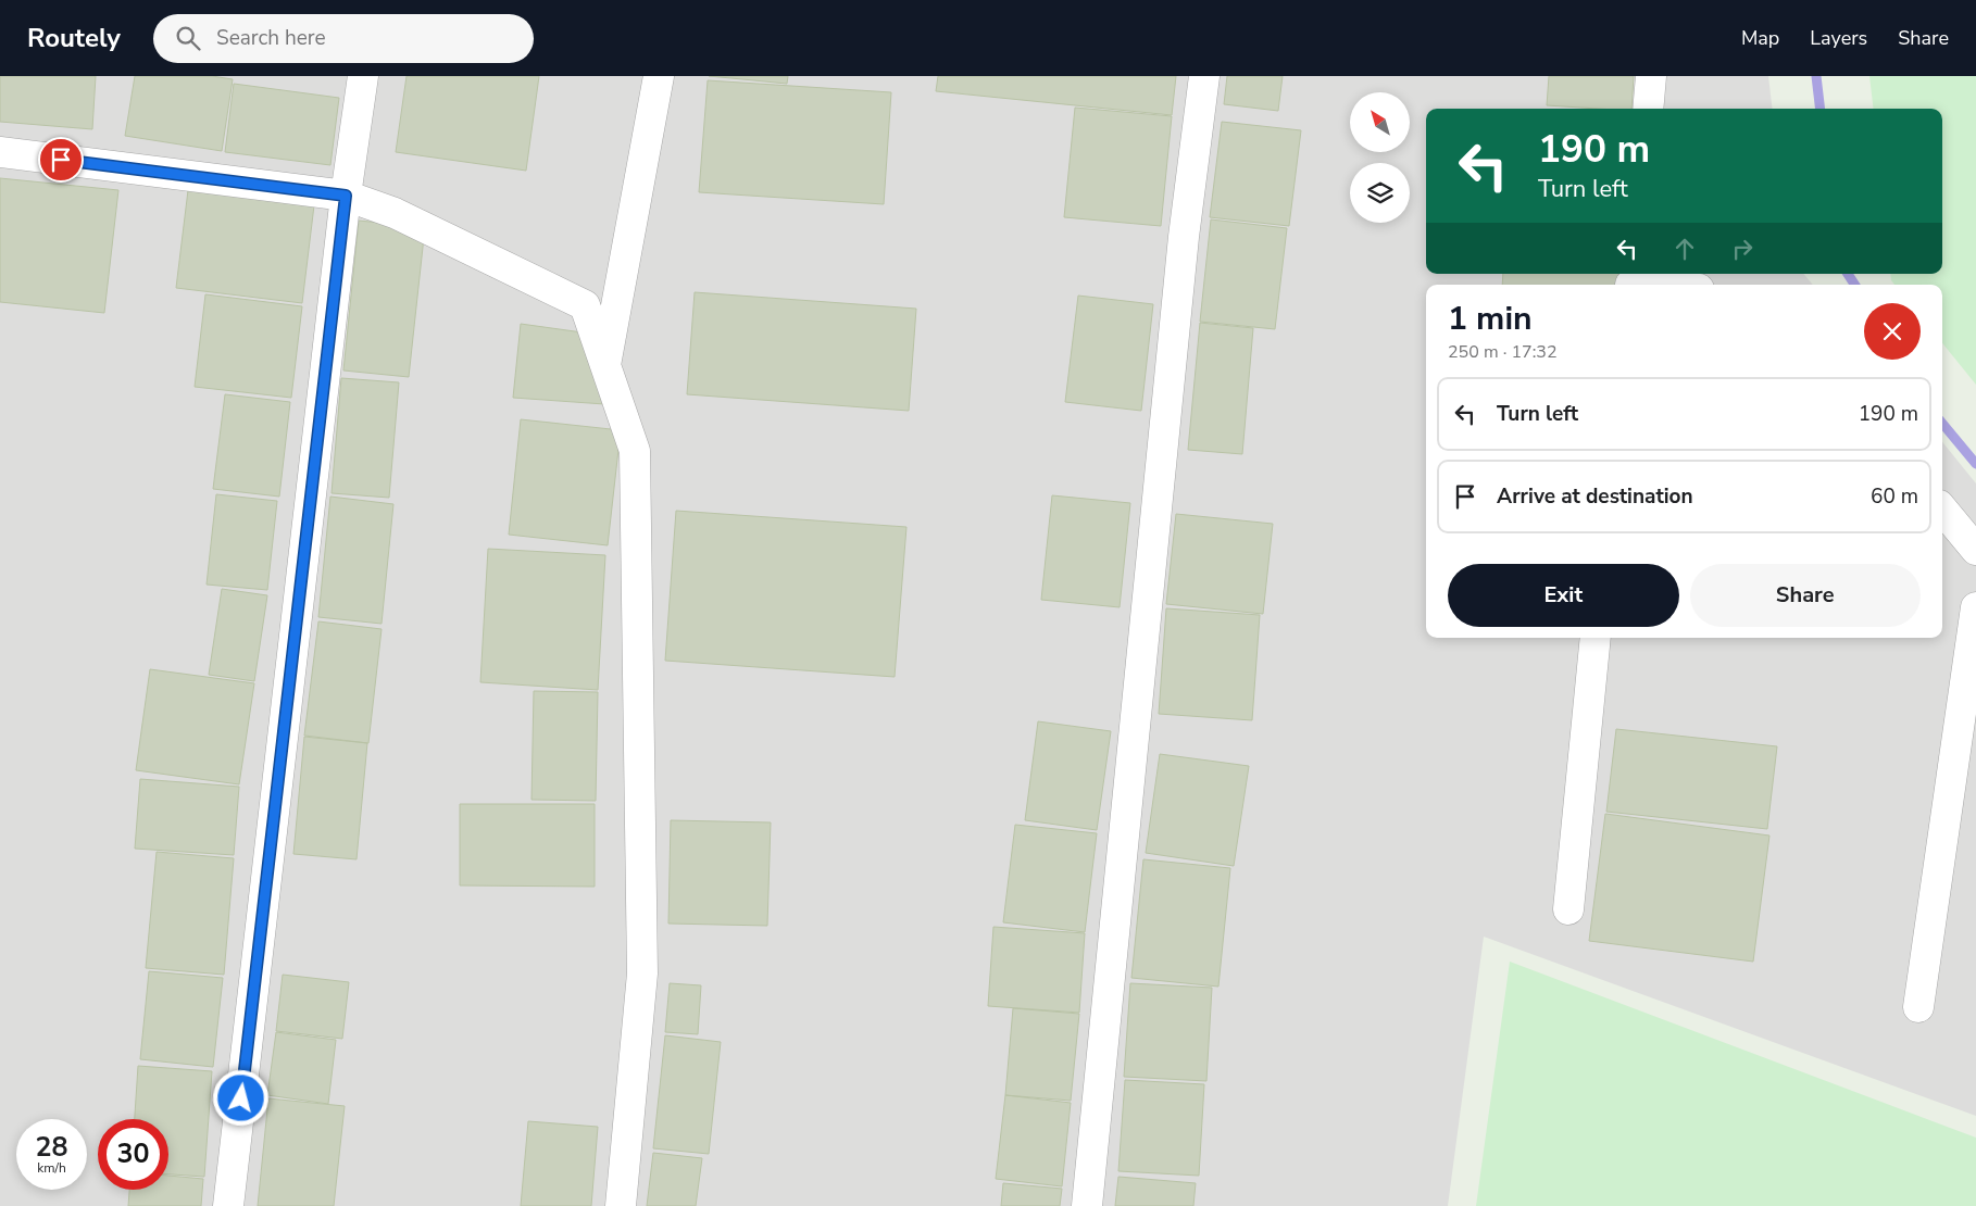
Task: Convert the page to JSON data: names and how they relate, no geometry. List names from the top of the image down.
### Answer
{
  "north": "top left",
  "page": {
    "header": "Routely",
    "search": "Search here",
    "nav": ["Map", "Layers", "Share"],
    "turn": ["190 m", "Turn left"],
    "heading": ["1 min", "250 m · 17:32"],
    "list": [
      {
        "name": "Turn left",
        "value": "190 m"
      },
      {
        "name": "Arrive at destination",
        "value": "60 m"
      }
    ],
    "buttons": ["Exit", "Share"],
    "speed": "28 km/h",
    "limit": "30"
  }
}
